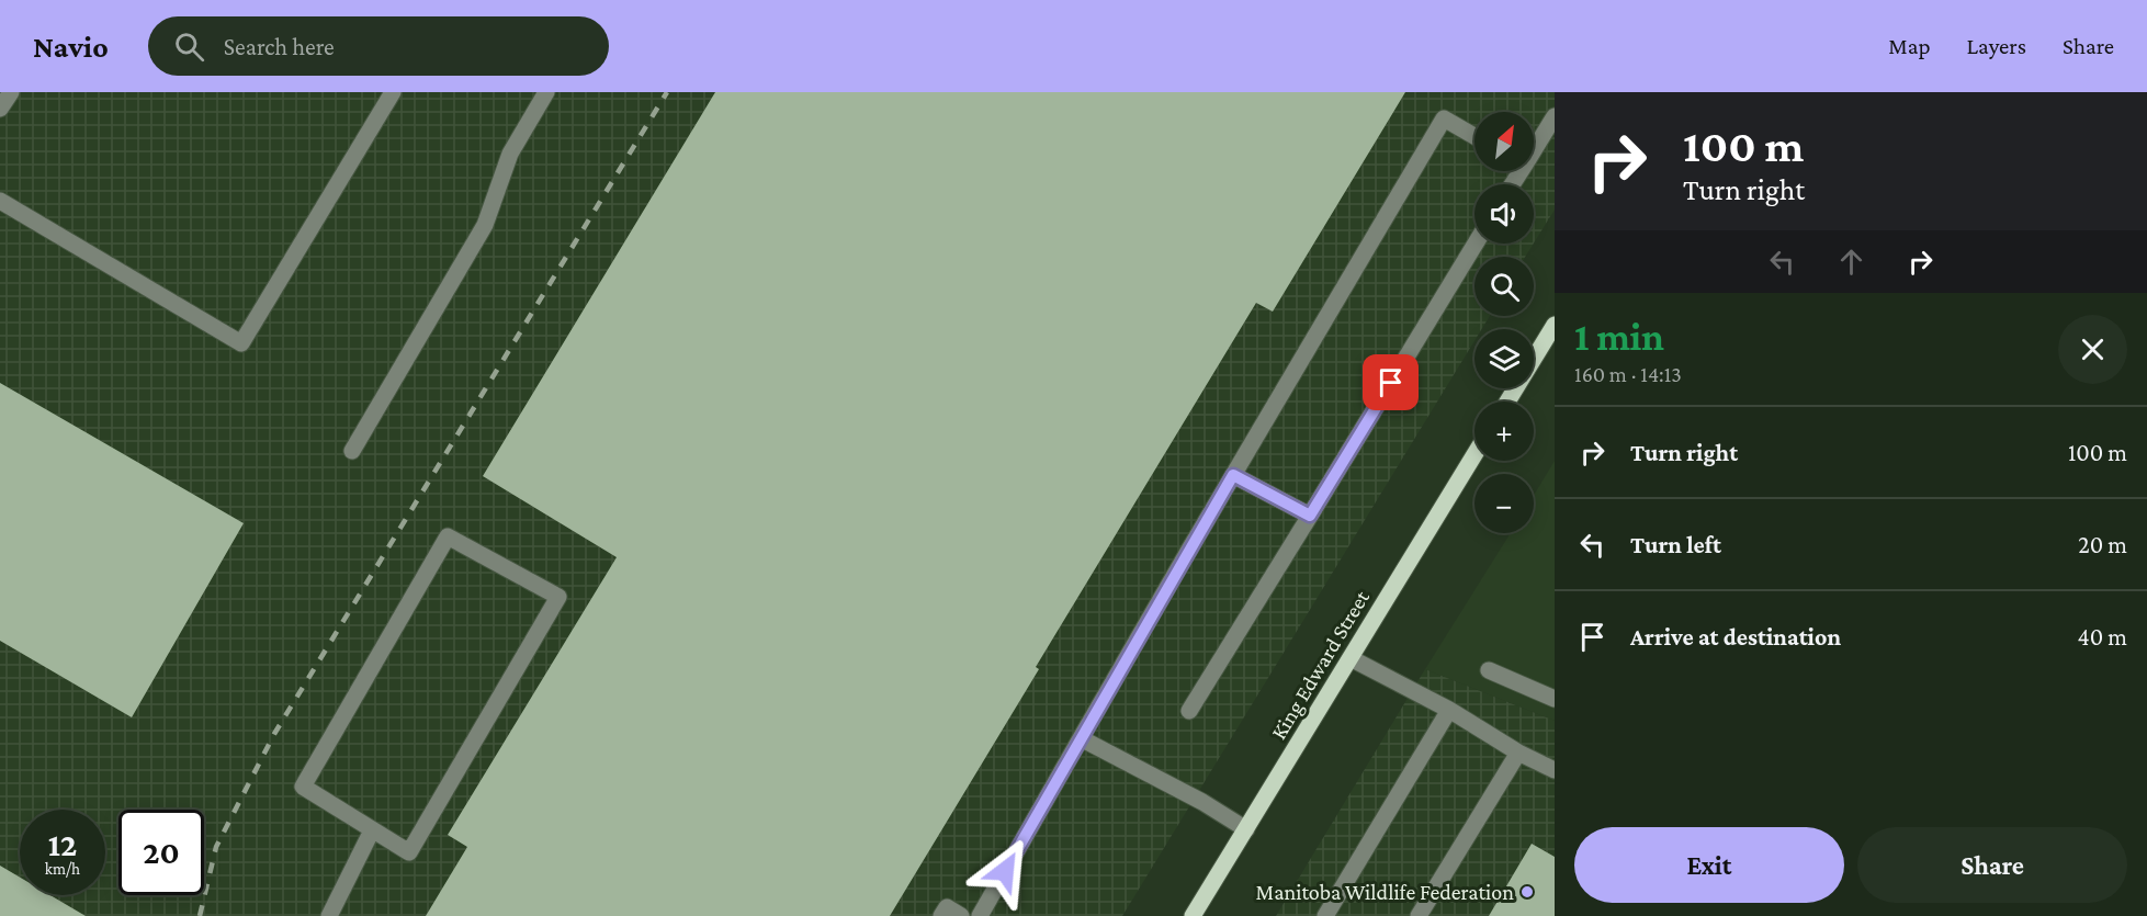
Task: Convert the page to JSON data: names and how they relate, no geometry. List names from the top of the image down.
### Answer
{
  "streets": {
    "main road": ["King Edward Street"]
  },
  "places": ["Manitoba Wildlife Federation"],
  "north": "top right",
  "page": {
    "header": "Navio",
    "search": "Search here",
    "nav": ["Map", "Layers", "Share"],
    "turn": ["100 m", "Turn right"],
    "map_buttons": ["+", "−"],
    "heading": ["1 min", "160 m · 14:13"],
    "list": [
      {
        "name": "Turn right",
        "value": "100 m"
      },
      {
        "name": "Turn left",
        "value": "20 m"
      },
      {
        "name": "Arrive at destination",
        "value": "40 m"
      }
    ],
    "speed": "12 km/h",
    "limit": "20",
    "buttons": ["Exit", "Share"]
  }
}
